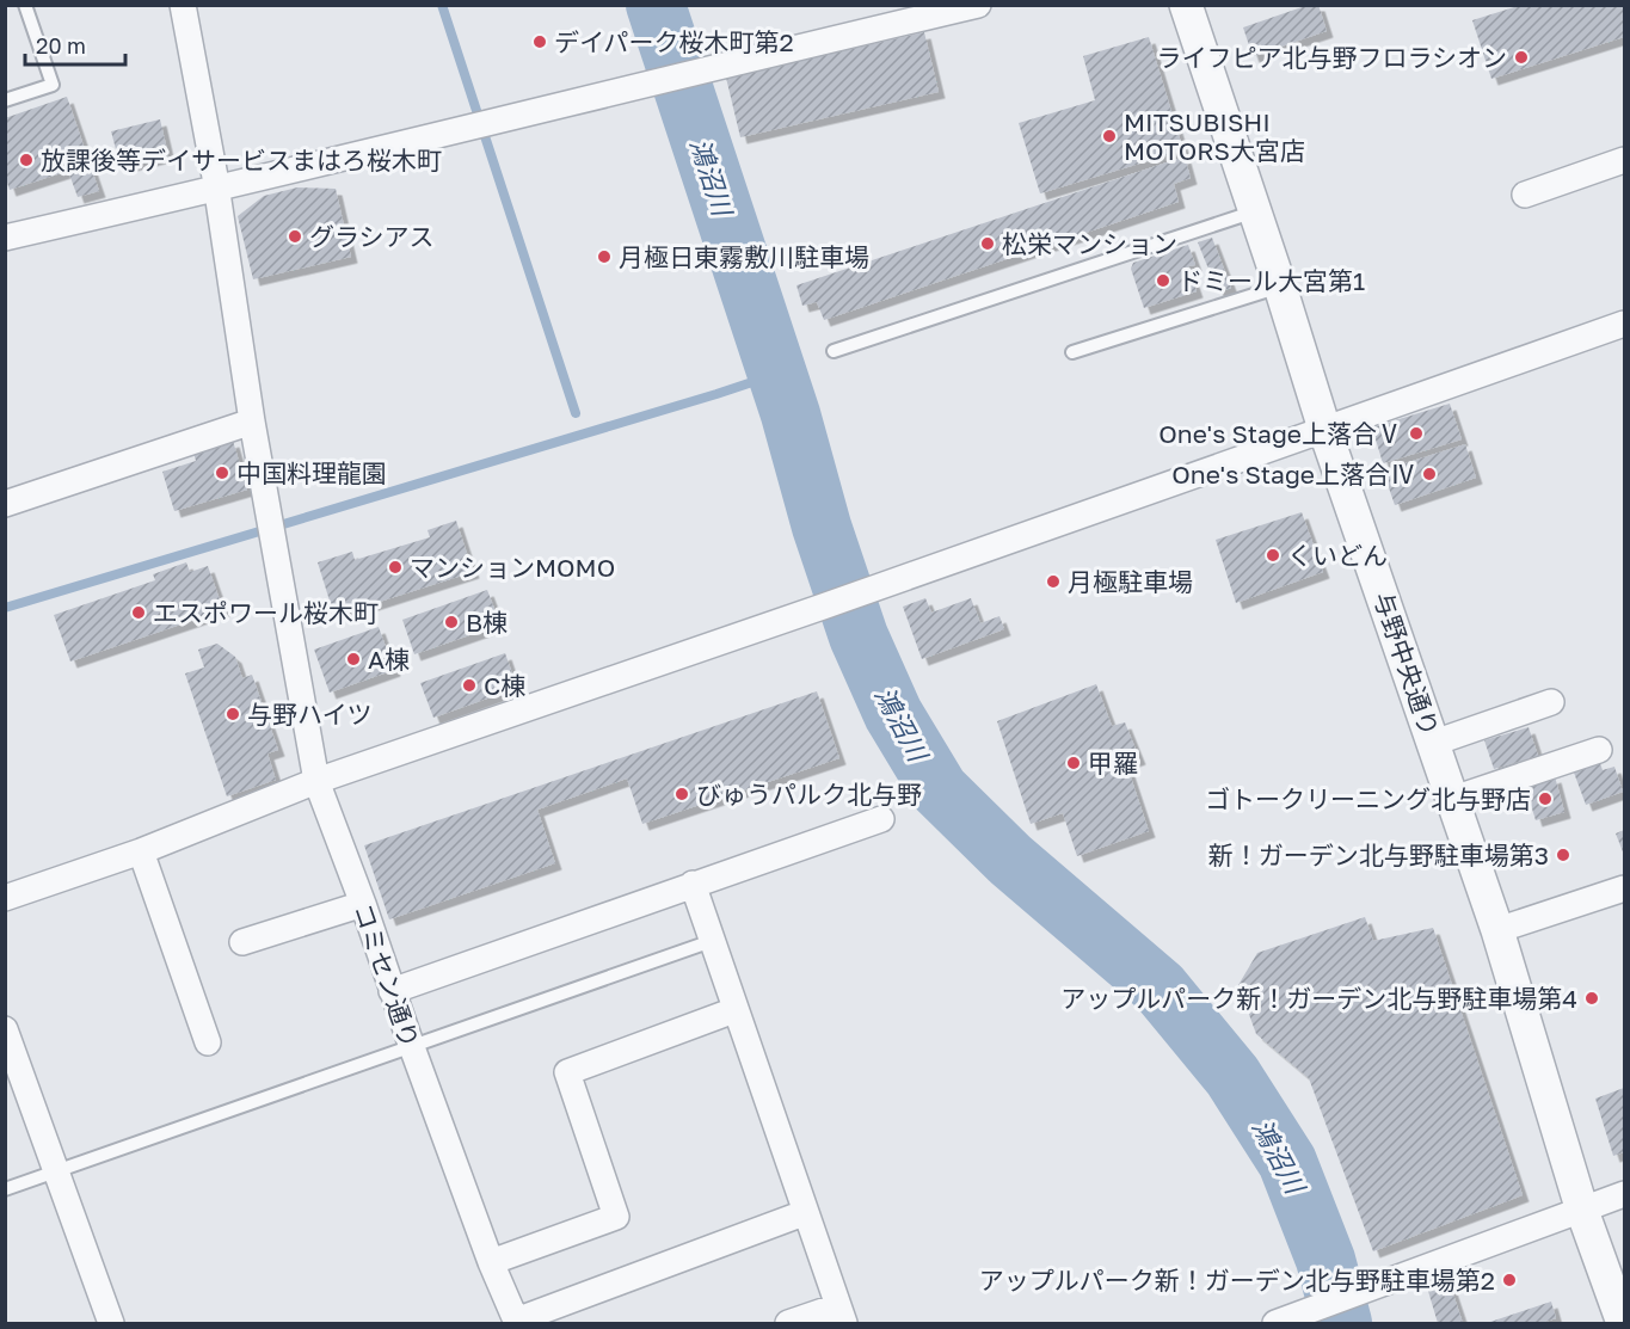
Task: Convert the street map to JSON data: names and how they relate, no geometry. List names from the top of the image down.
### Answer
{
  "streets": {
    "street": ["与野中央通り", "コミセン通り"]
  },
  "water": ["鴻沼川"],
  "places": [
    "デイパーク桜木町第2",
    "ライフピア北与野フロラシオン",
    "MITSUBISHI MOTORS大宮店",
    "放課後等デイサービスまはろ桜木町",
    "グラシアス",
    "松栄マンション",
    "月極日東霧敷川駐車場",
    "ドミール大宮第1",
    "One's Stage上落合Ⅴ",
    "中国料理龍園",
    "One's Stage上落合Ⅳ",
    "くいどん",
    "マンションMOMO",
    "月極駐車場",
    "エスポワール桜木町",
    "B棟",
    "A棟",
    "C棟",
    "与野ハイツ",
    "甲羅",
    "びゅうパルク北与野",
    "ゴトークリーニング北与野店",
    "新！ガーデン北与野駐車場第3",
    "アップルパーク新！ガーデン北与野駐車場第4",
    "アップルパーク新！ガーデン北与野駐車場第2"
  ],
  "scale_bar": "20 m"
}
